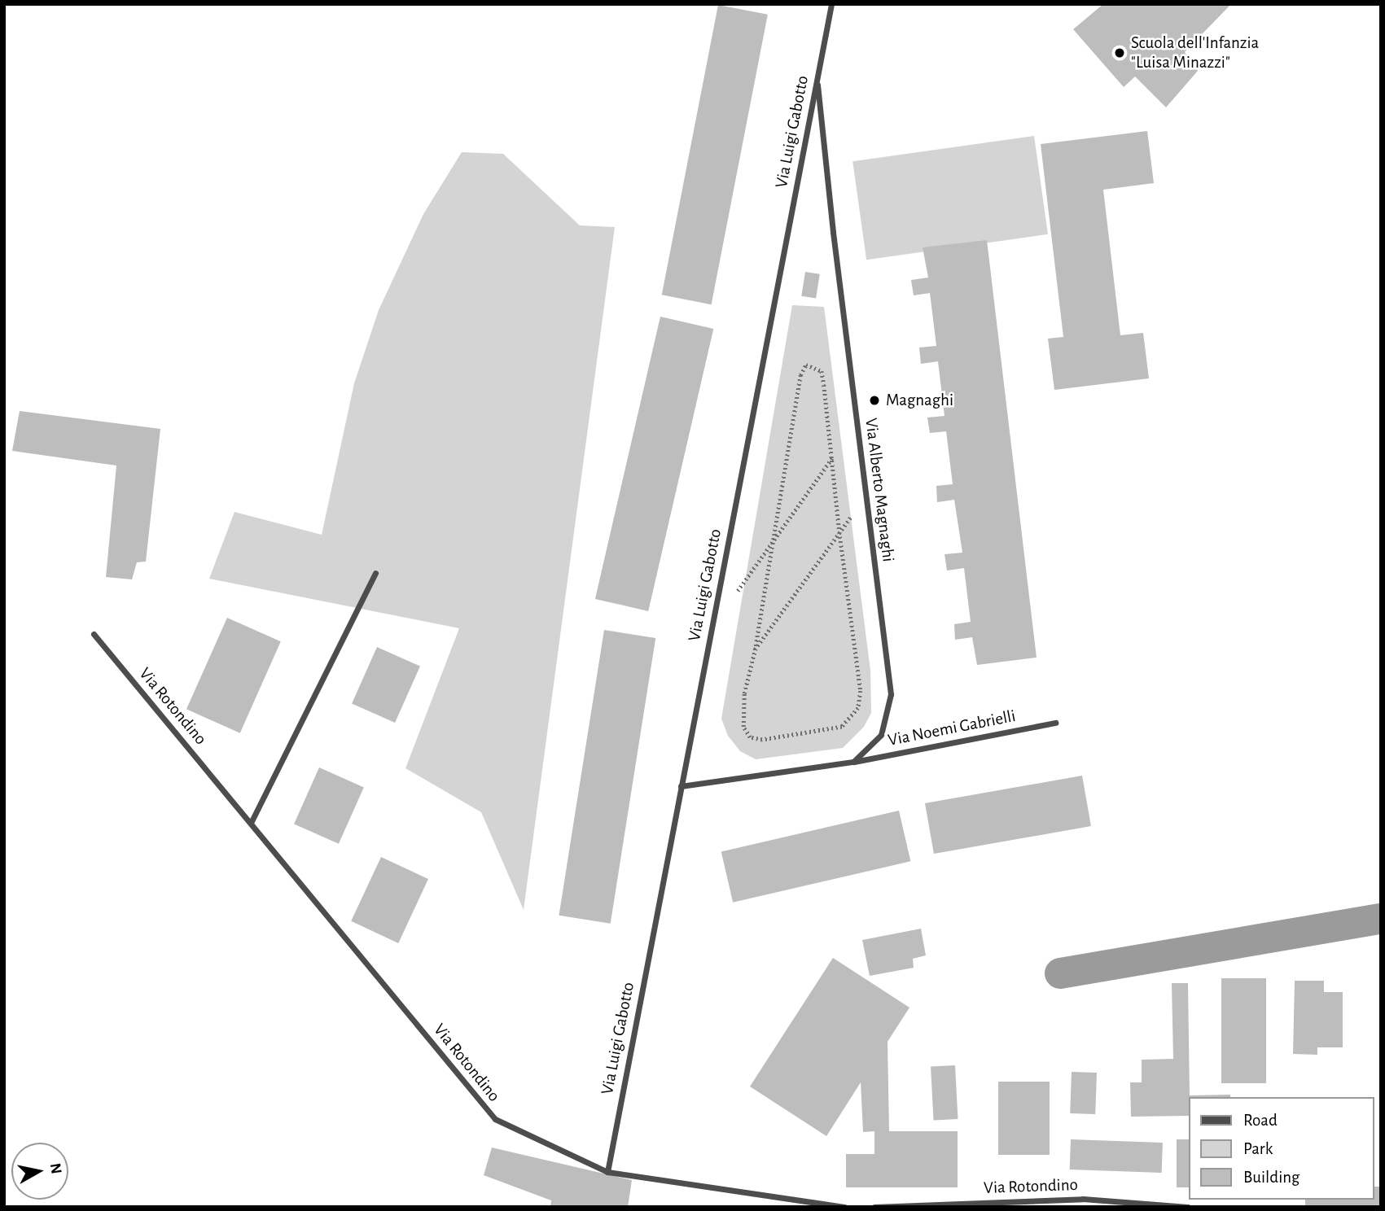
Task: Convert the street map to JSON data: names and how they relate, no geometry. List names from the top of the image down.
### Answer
{
  "streets": {
    "street": [
      "Via Luigi Gabotto",
      "Via Alberto Magnaghi",
      "Via Rotondino",
      "Via Noemi Gabrielli"
    ]
  },
  "crossings": [
    ["Via Luigi Gabotto", "Via Alberto Magnaghi"],
    ["Via Luigi Gabotto", "Via Rotondino"],
    ["Via Luigi Gabotto", "Via Noemi Gabrielli"],
    ["Via Alberto Magnaghi", "Via Noemi Gabrielli"]
  ],
  "places": ["Scuola dell'Infanzia \"Luisa Minazzi\"", "Magnaghi"],
  "legend": ["Road", "Park", "Building"],
  "north": "right"
}
